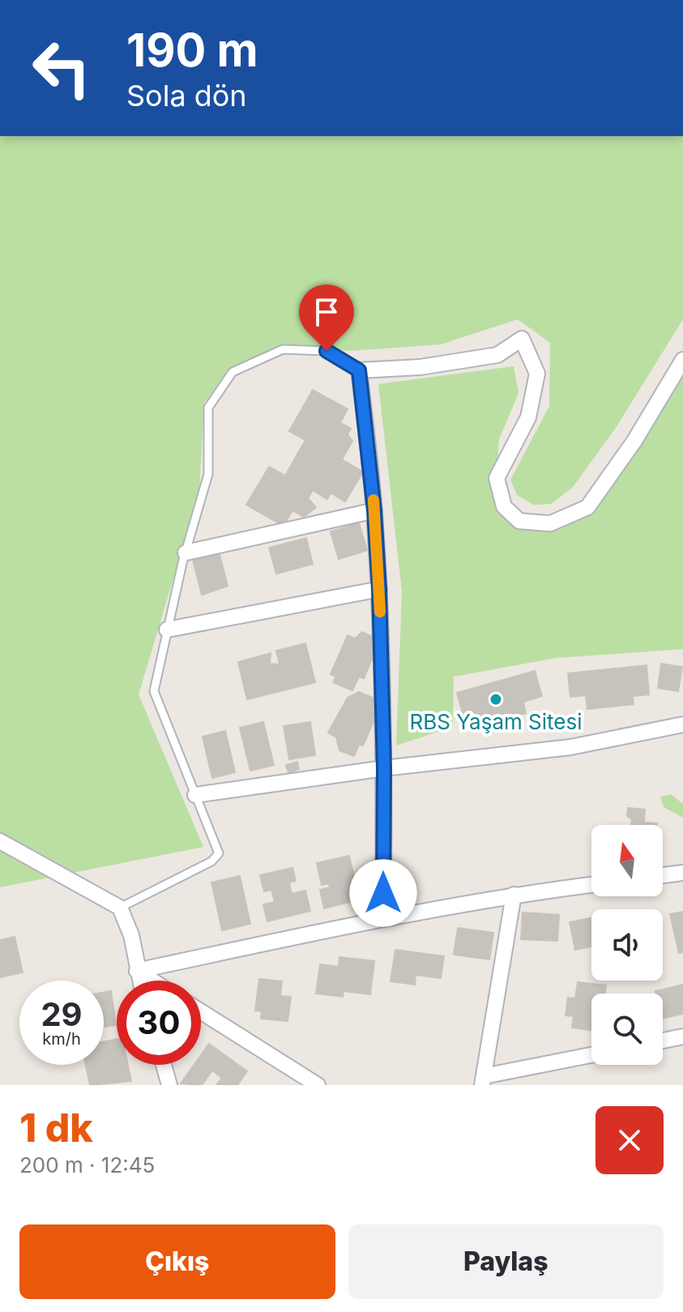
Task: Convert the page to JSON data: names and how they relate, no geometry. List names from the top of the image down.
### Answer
{
  "places": ["RBS Yaşam Sitesi"],
  "north": "top",
  "page": {
    "turn": ["190 m", "Sola dön"],
    "speed": "29 km/h",
    "limit": "30",
    "heading": ["1 dk", "200 m · 12:45"],
    "buttons": ["Çıkış", "Paylaş"]
  }
}
